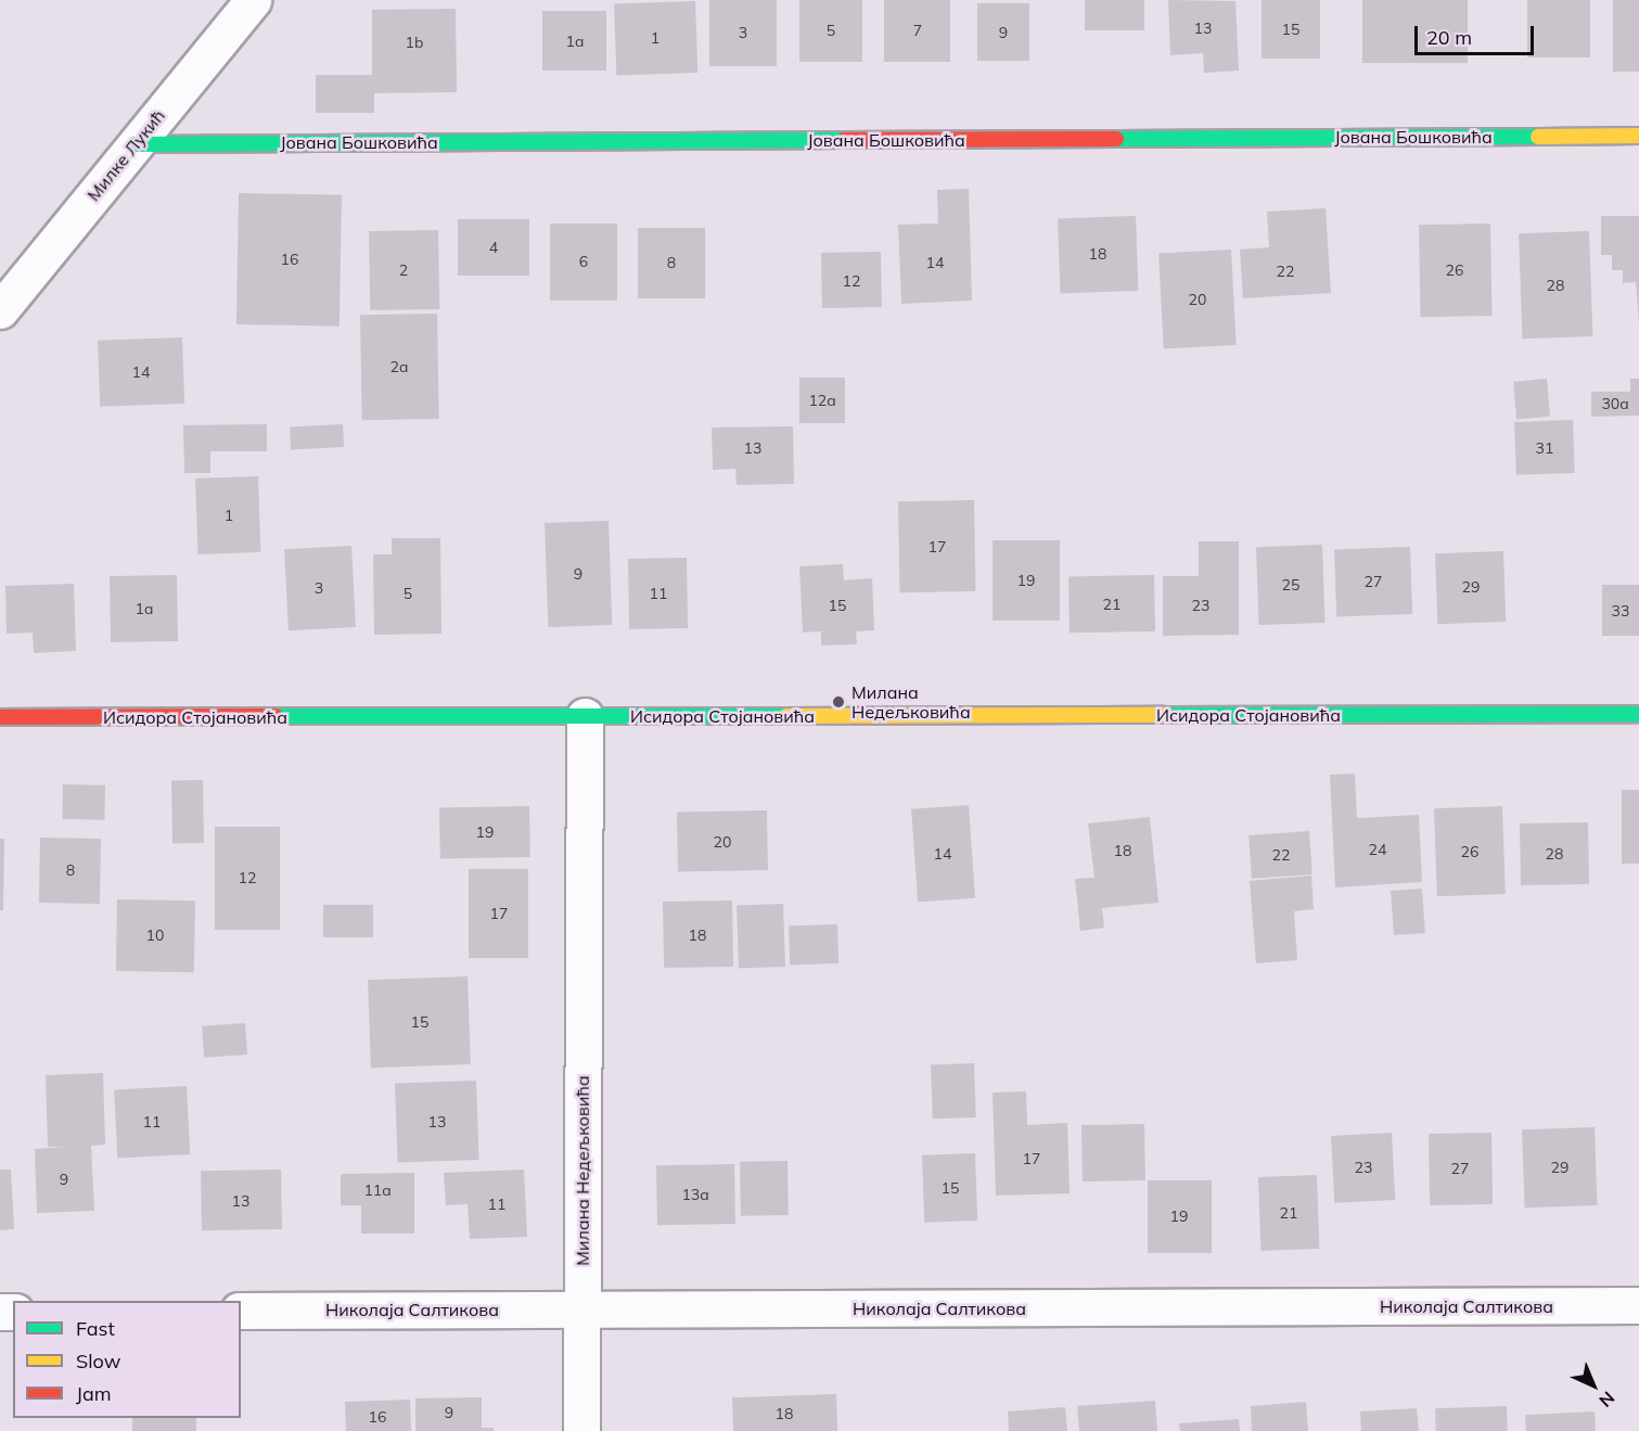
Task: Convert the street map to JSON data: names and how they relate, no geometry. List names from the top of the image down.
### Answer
{
  "streets": {
    "street": [
      "Јована Бошковића",
      "Милке Лукић",
      "Исидора Стојановића",
      "Милана Недељковића",
      "Николаја Салтикова"
    ]
  },
  "crossings": [
    ["Јована Бошковића", "Милке Лукић"],
    ["Исидора Стојановића", "Милана Недељковића"],
    ["Милана Недељковића", "Николаја Салтикова"]
  ],
  "places": ["Милана Недељковића"],
  "house_numbers": [
    "13",
    "15",
    "5",
    "7",
    "3",
    "9",
    "1",
    "1a",
    "1b",
    "4",
    "18",
    "16",
    "6",
    "8",
    "14",
    "2",
    "26",
    "22",
    "12",
    "28",
    "20",
    "2a",
    "14",
    "12a",
    "30a",
    "13",
    "31",
    "1",
    "17",
    "9",
    "19",
    "27",
    "25",
    "29",
    "3",
    "5",
    "11",
    "21",
    "15",
    "23",
    "1a",
    "33",
    "19",
    "20",
    "24",
    "18",
    "26",
    "14",
    "28",
    "22",
    "8",
    "12",
    "17",
    "10",
    "18",
    "15",
    "11",
    "13",
    "17",
    "23",
    "29",
    "27",
    "9",
    "15",
    "11a",
    "13a",
    "13",
    "11",
    "21",
    "19",
    "9",
    "18",
    "16"
  ],
  "legend": ["Fast", "Slow", "Jam"],
  "scale_bar": "20 m",
  "north": "bottom right"
}
